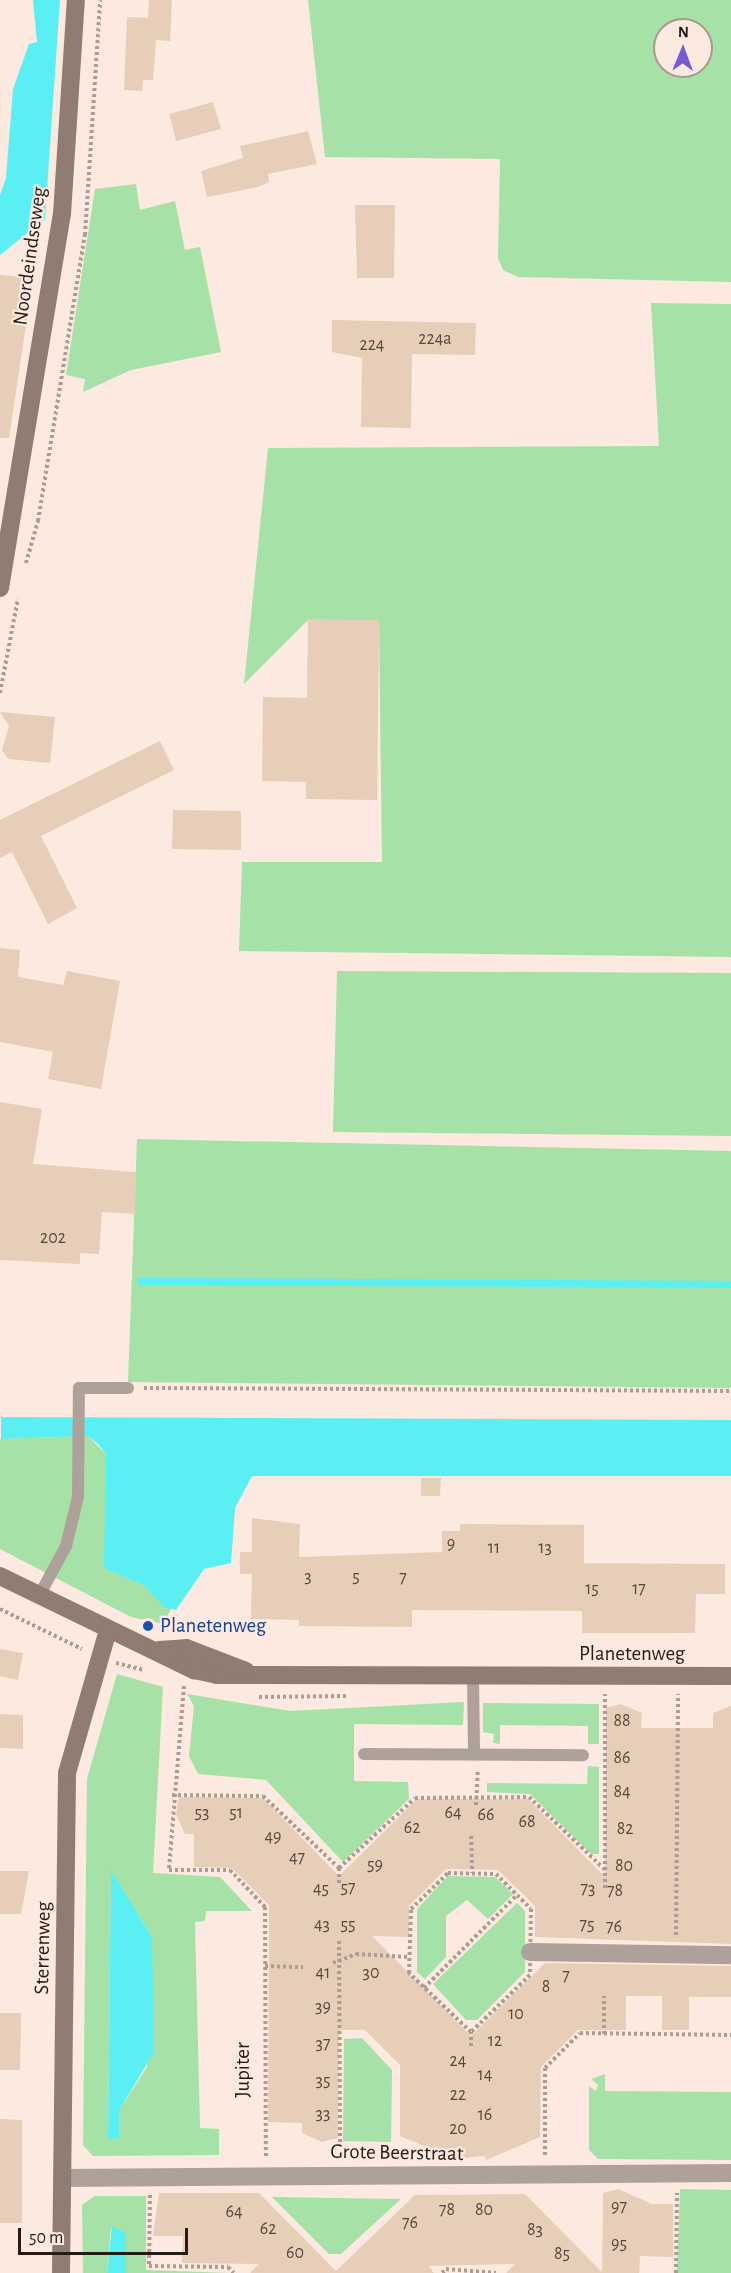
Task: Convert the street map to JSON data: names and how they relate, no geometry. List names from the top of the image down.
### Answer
{
  "streets": {
    "street": [
      "Noordeindseweg",
      "Planetenweg",
      "Sterrenweg",
      "Grote Beerstraat"
    ],
    "path": ["Jupiter"]
  },
  "crossings": [
    ["Planetenweg", "Sterrenweg"],
    ["Sterrenweg", "Grote Beerstraat"],
    ["Jupiter", "Grote Beerstraat"]
  ],
  "places": ["Planetenweg"],
  "house_numbers": [
    "224a",
    "224",
    "202",
    "9",
    "11",
    "13",
    "3",
    "5",
    "7",
    "15",
    "17",
    "88",
    "86",
    "84",
    "53",
    "51",
    "64",
    "66",
    "68",
    "62",
    "82",
    "49",
    "47",
    "59",
    "80",
    "57",
    "45",
    "73",
    "78",
    "43",
    "55",
    "75",
    "76",
    "41",
    "30",
    "7",
    "8",
    "39",
    "10",
    "12",
    "37",
    "24",
    "14",
    "35",
    "22",
    "33",
    "16",
    "20",
    "97",
    "78",
    "80",
    "64",
    "76",
    "62",
    "83",
    "95",
    "60",
    "85"
  ],
  "scale_bar": "50 m",
  "north": "top"
}
